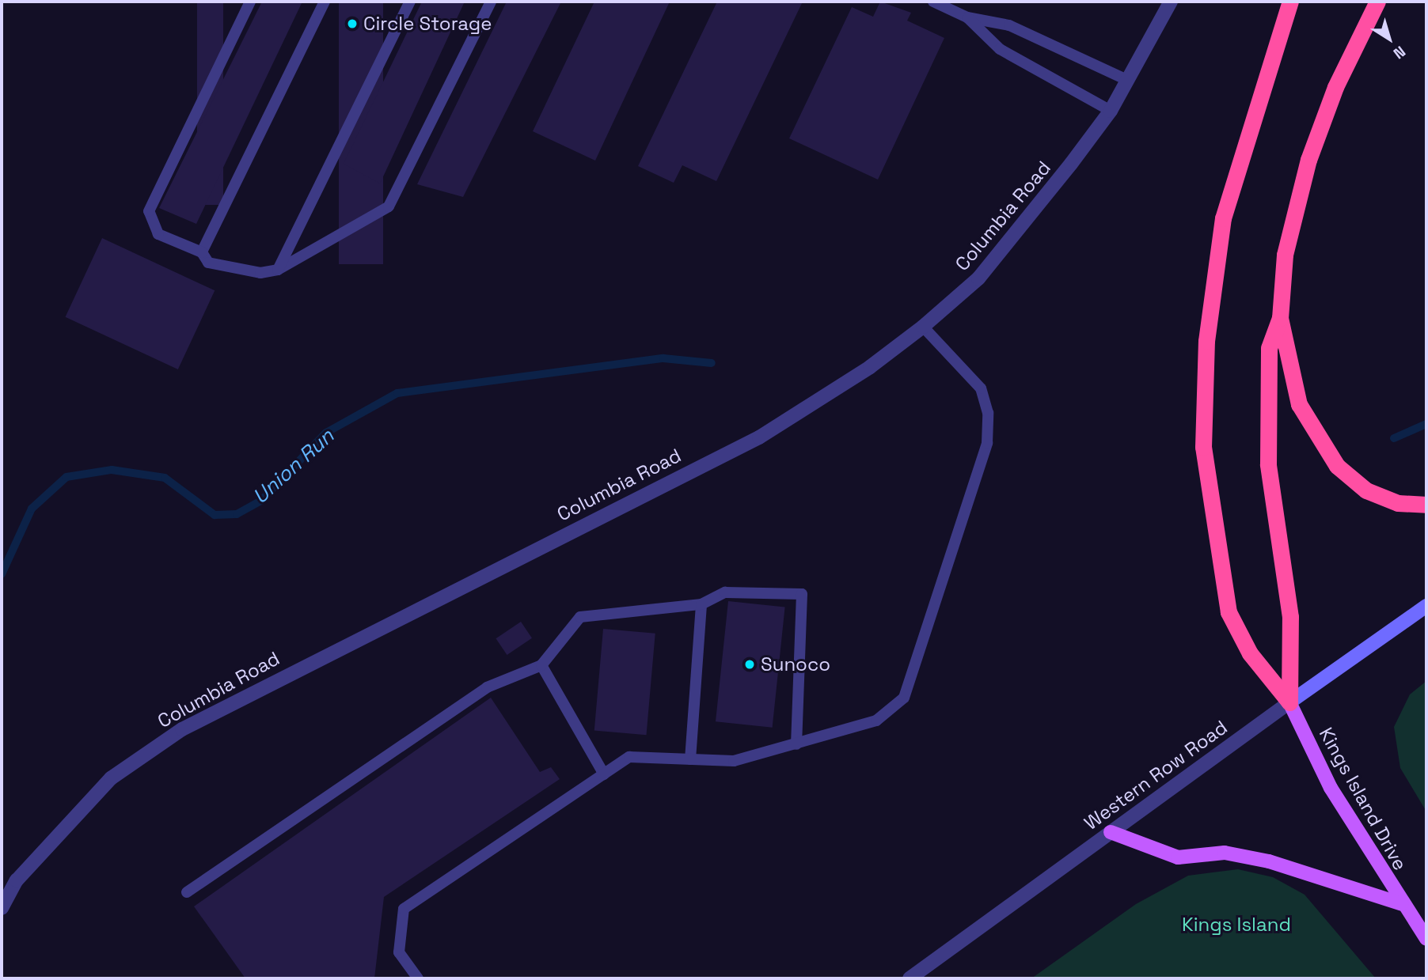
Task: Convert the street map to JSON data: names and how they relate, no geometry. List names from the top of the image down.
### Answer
{
  "streets": {
    "main road": ["Western Row Road", "Kings Island Drive"],
    "street": ["Columbia Road"]
  },
  "crossings": [
    ["Western Row Road", "Kings Island Drive"]
  ],
  "water": ["Union Run"],
  "parks": ["Kings Island"],
  "places": ["Circle Storage", "Sunoco"],
  "north": "bottom right"
}
